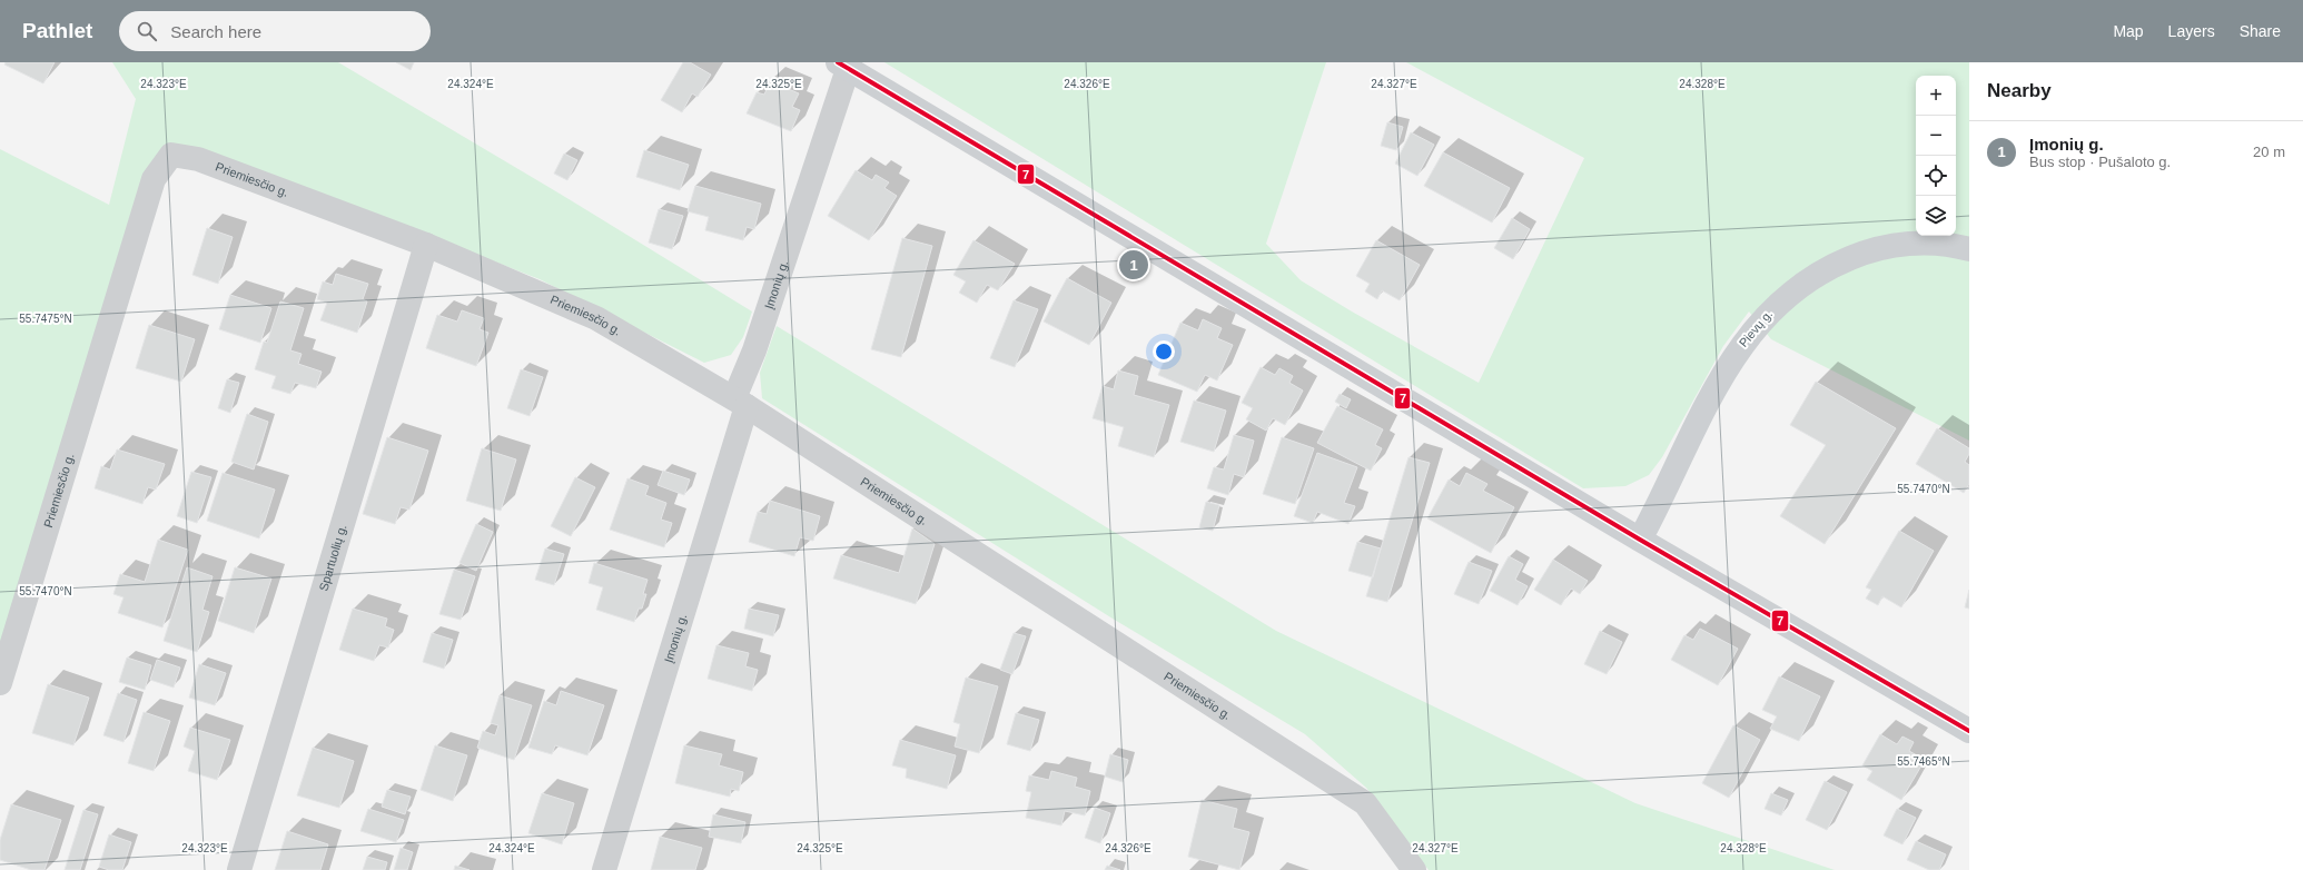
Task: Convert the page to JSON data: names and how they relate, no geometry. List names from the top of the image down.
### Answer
{
  "streets": {
    "main road": ["Pievų g."],
    "street": ["Priemiesčio g.", "Įmonių g.", "Spartuolių g."]
  },
  "crossings": [
    ["Priemiesčio g.", "Įmonių g."],
    ["Priemiesčio g.", "Spartuolių g."]
  ],
  "lines": ["transit line 7"],
  "page": {
    "header": "Pathlet",
    "search": "Search here",
    "nav": ["Map", "Layers", "Share"],
    "heading": "Nearby",
    "map_buttons": ["+", "−"],
    "list": [
      {
        "mark": "1",
        "name": "Įmonių g.",
        "note": "Bus stop · Pušaloto g.",
        "value": "20 m"
      }
    ],
    "pins": "1"
  },
  "coordinates": [
    "24.323°E",
    "24.324°E",
    "24.325°E",
    "24.326°E",
    "24.327°E",
    "24.328°E",
    "55.7475°N",
    "55.7470°N",
    "55.7465°N"
  ]
}
